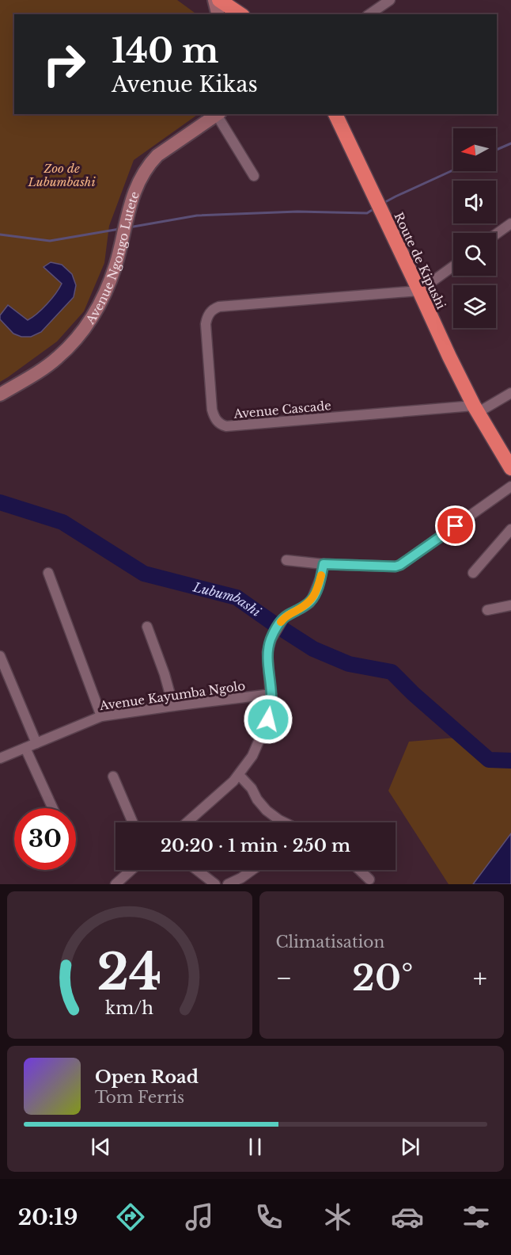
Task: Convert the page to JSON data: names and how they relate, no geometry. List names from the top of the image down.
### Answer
{
  "streets": {
    "highway": ["Route de Kipushi"],
    "street": ["Avenue Ngongo Lutete", "Avenue Cascade", "Avenue Kayumba Ngolo"]
  },
  "crossings": [
    ["Route de Kipushi", "Avenue Cascade"]
  ],
  "water": ["Lubumbashi"],
  "parks": ["Zoo de Lubumbashi"],
  "north": "left",
  "page": {
    "turn": ["140 m", "Avenue Kikas"],
    "limit": "30",
    "trip": "20:20 · 1 min · 250 m",
    "tile": "Climatisation",
    "heat": ["−", "20°", "+"],
    "song": ["Open Road", "Tom Ferris"],
    "tabs": "20:19",
    "gauge": ["24", "km/h"]
  }
}
